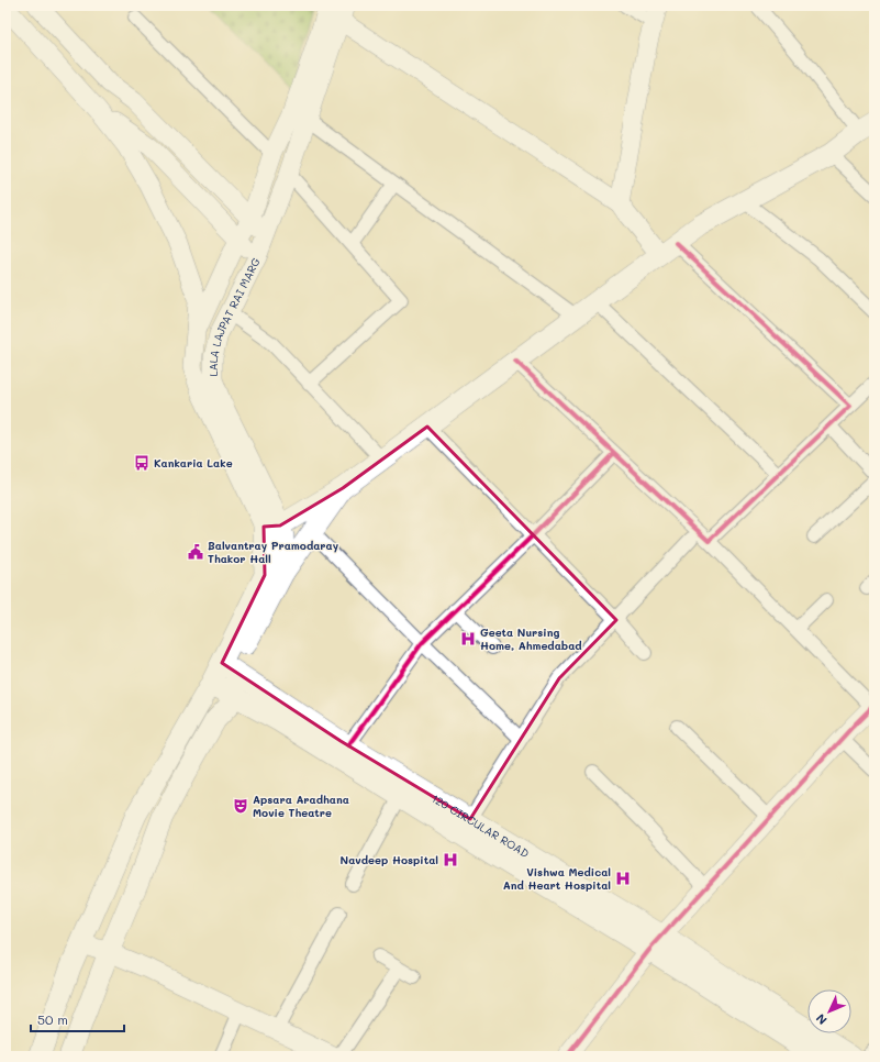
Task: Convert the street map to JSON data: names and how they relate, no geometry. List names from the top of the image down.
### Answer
{
  "streets": {
    "main road": ["LALA LAJPAT RAI MARG", "120 CIRCULAR ROAD"]
  },
  "crossings": [
    ["LALA LAJPAT RAI MARG", "120 CIRCULAR ROAD"]
  ],
  "places": {
    "bus stop": ["Kankaria Lake"],
    "public building": ["Balvantray Pramodaray Thakor Hall"],
    "hospital": ["Geeta Nursing Home, Ahmedabad", "Navdeep Hospital", "Vishwa Medical And Heart Hospital"],
    "theatre": ["Apsara Aradhana Movie Theatre"]
  },
  "scale_bar": "50 m",
  "north": "bottom left"
}
